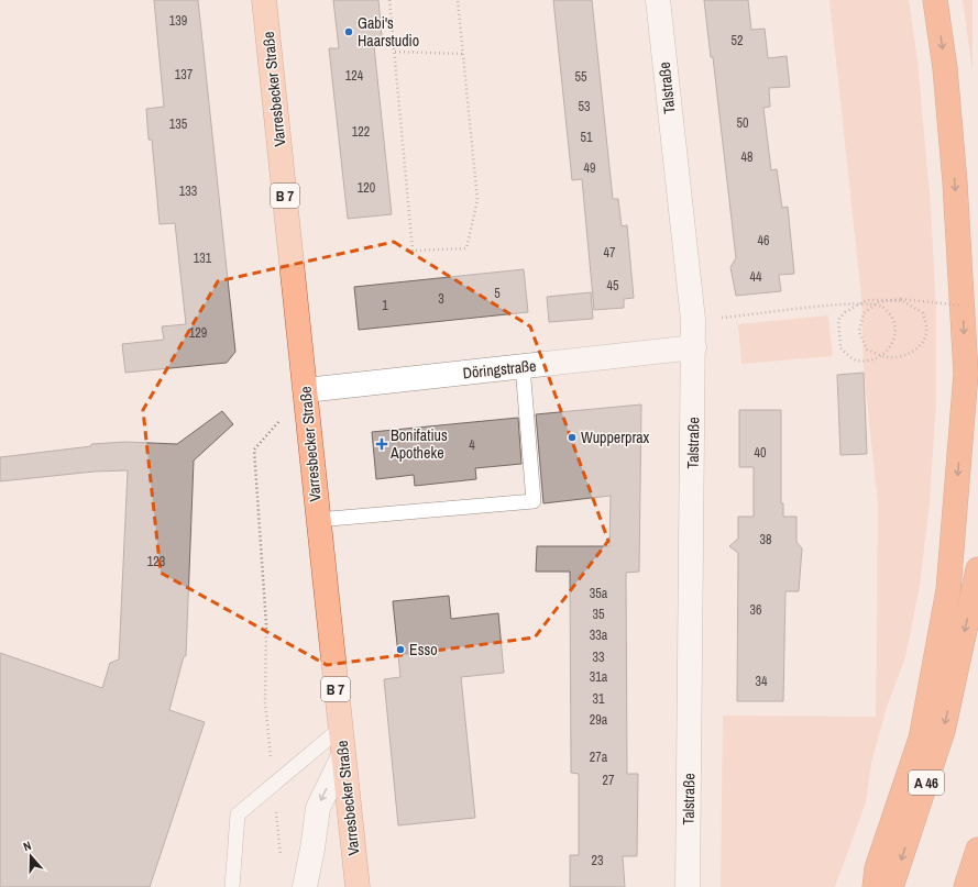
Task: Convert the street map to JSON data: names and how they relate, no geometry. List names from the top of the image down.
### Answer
{
  "streets": {
    "highway": ["A 46"],
    "main road": ["Varresbecker Straße", "B 7"],
    "street": ["Talstraße", "Döringstraße"]
  },
  "crossings": [
    ["Talstraße", "Döringstraße"],
    ["Varresbecker Straße", "Döringstraße"]
  ],
  "places": {
    "other": ["Gabi's Haarstudio", "Wupperprax", "Esso"],
    "health": ["Bonifatius Apotheke"]
  },
  "house_numbers": [
    "139",
    "52",
    "137",
    "124",
    "55",
    "53",
    "50",
    "135",
    "122",
    "51",
    "48",
    "49",
    "120",
    "133",
    "46",
    "47",
    "131",
    "44",
    "45",
    "5",
    "3",
    "1",
    "129",
    "4",
    "40",
    "38",
    "123",
    "35a",
    "36",
    "35",
    "33a",
    "33",
    "31a",
    "34",
    "31",
    "29a",
    "27a",
    "27",
    "23"
  ],
  "north": "top"
}
